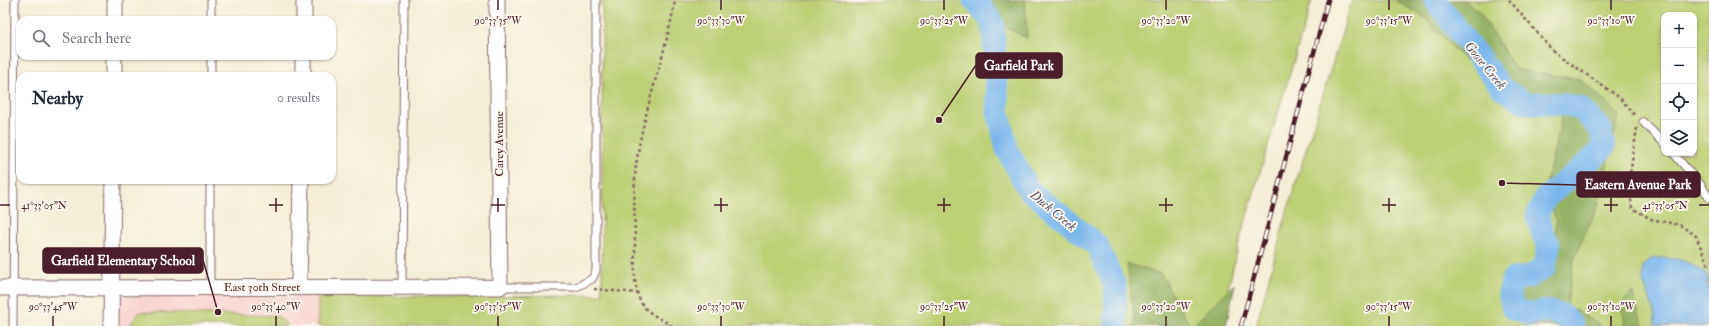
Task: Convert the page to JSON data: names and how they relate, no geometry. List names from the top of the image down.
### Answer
{
  "streets": {
    "street": ["Carey Avenue", "East 30th Street"]
  },
  "crossings": [
    ["Carey Avenue", "East 30th Street"]
  ],
  "water": ["Goose Creek", "Duck Creek"],
  "places": ["Garfield Park", "Eastern Avenue Park", "Garfield Elementary School"],
  "page": {
    "map_buttons": ["+", "−"],
    "search": "Search here",
    "heading": ["Nearby", "0 results"]
  },
  "coordinates": [
    "90°33'35\"W",
    "90°33'30\"W",
    "90°33'25\"W",
    "90°33'20\"W",
    "90°33'15\"W",
    "90°33'10\"W",
    "41°33'05\"N",
    "90°33'45\"W",
    "90°33'40\"W"
  ]
}
